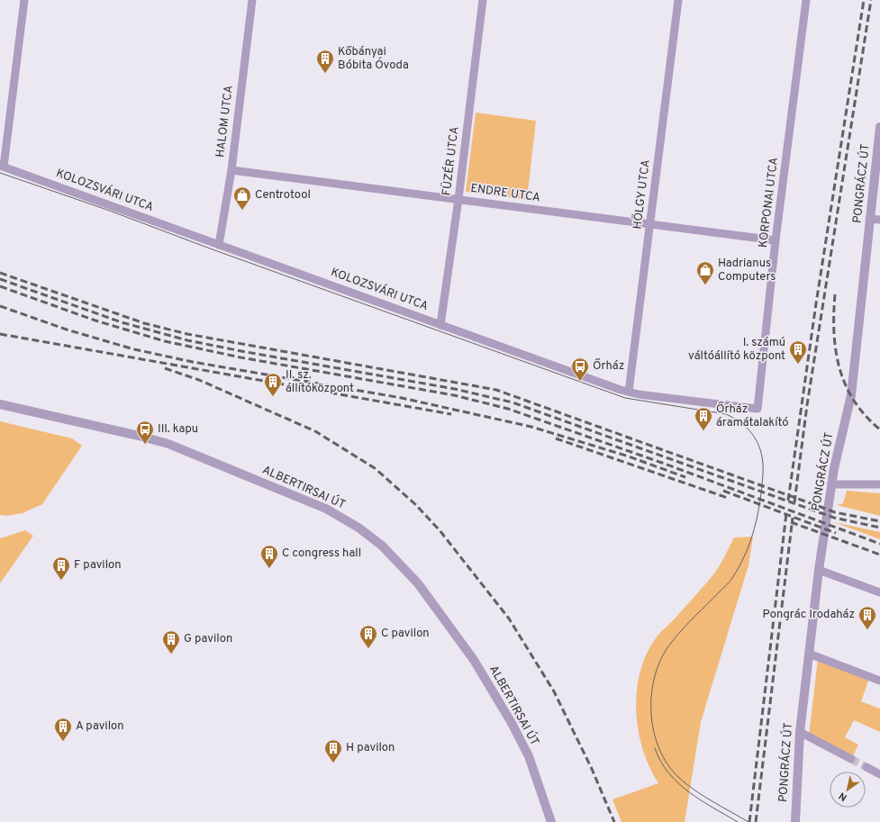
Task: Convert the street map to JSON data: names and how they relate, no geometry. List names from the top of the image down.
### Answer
{
  "streets": {
    "street": [
      "HALOM UTCA",
      "FÜZÉR UTCA",
      "PONGRÁCZ ÚT",
      "KOLOZSVÁRI UTCA",
      "ENDRE UTCA",
      "HÖLGY UTCA",
      "KORPONAI UTCA",
      "ALBERTIRSAI ÚT"
    ]
  },
  "crossings": [
    ["HALOM UTCA", "KOLOZSVÁRI UTCA"],
    ["HALOM UTCA", "ENDRE UTCA"],
    ["FÜZÉR UTCA", "KOLOZSVÁRI UTCA"],
    ["FÜZÉR UTCA", "ENDRE UTCA"],
    ["KOLOZSVÁRI UTCA", "HÖLGY UTCA"],
    ["KOLOZSVÁRI UTCA", "KORPONAI UTCA"],
    ["ENDRE UTCA", "HÖLGY UTCA"],
    ["ENDRE UTCA", "KORPONAI UTCA"]
  ],
  "places": {
    "building": [
      "Kőbányai Bóbita Óvoda",
      "I. számú váltóállító központ",
      "II. sz. állítóközpont",
      "Őrház áramátalakító",
      "C congress hall",
      "F pavilon",
      "Pongrác Irodaház",
      "C pavilon",
      "G pavilon",
      "A pavilon",
      "H pavilon"
    ],
    "shop": ["Centrotool", "Hadrianus Computers"],
    "bus stop": ["Őrház", "III. kapu"]
  },
  "north": "bottom left"
}
